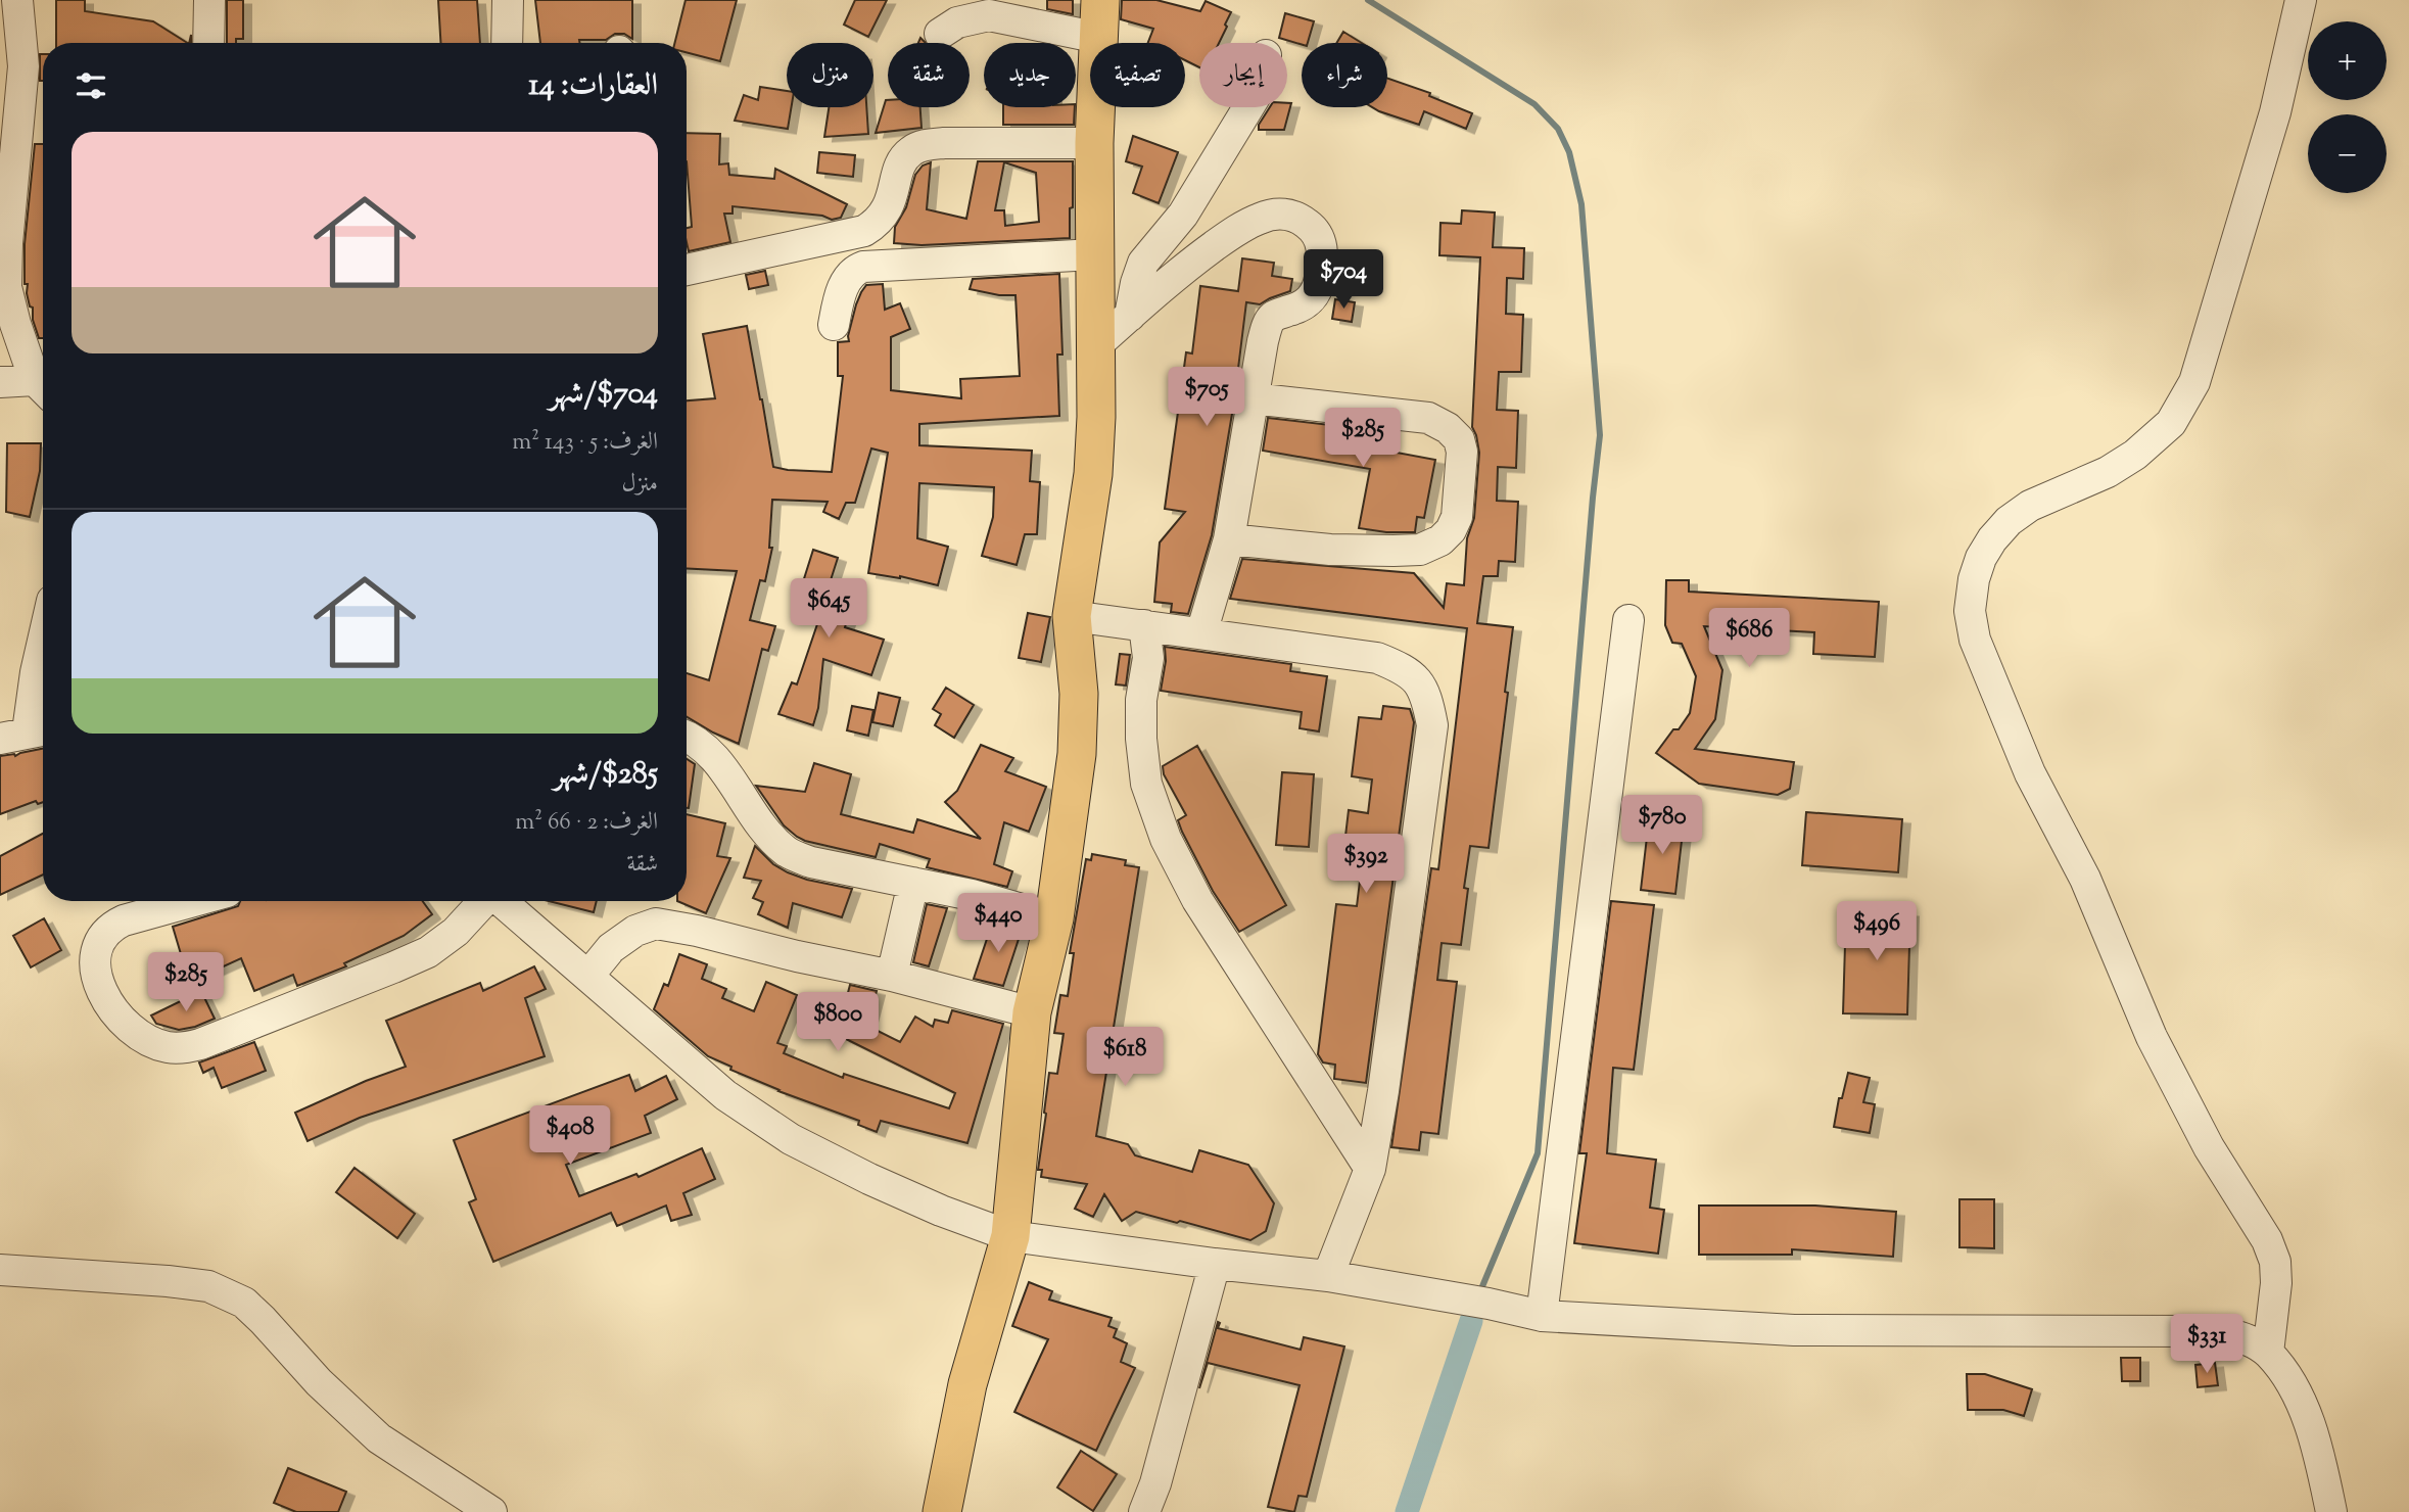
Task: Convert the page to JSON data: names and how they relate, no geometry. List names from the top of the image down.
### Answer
{
  "page": {
    "map_buttons": ["+", "−"],
    "chip": [
      "شراء",
      "إيجار",
      "تصفية",
      "جديد",
      "شقة",
      "منزل"
    ],
    "heading": "العقارات: 14",
    "list": [
      {
        "name": "$704/شهر",
        "note": "الغرف: 5 · 143 m² · منزل"
      },
      {
        "name": "$285/شهر",
        "note": "الغرف: 2 · 66 m² · شقة"
      }
    ],
    "price": [
      "$704",
      "$705",
      "$285",
      "$645",
      "$686",
      "$780",
      "$392",
      "$440",
      "$496",
      "$285",
      "$800",
      "$618",
      "$408",
      "$331"
    ]
  }
}
